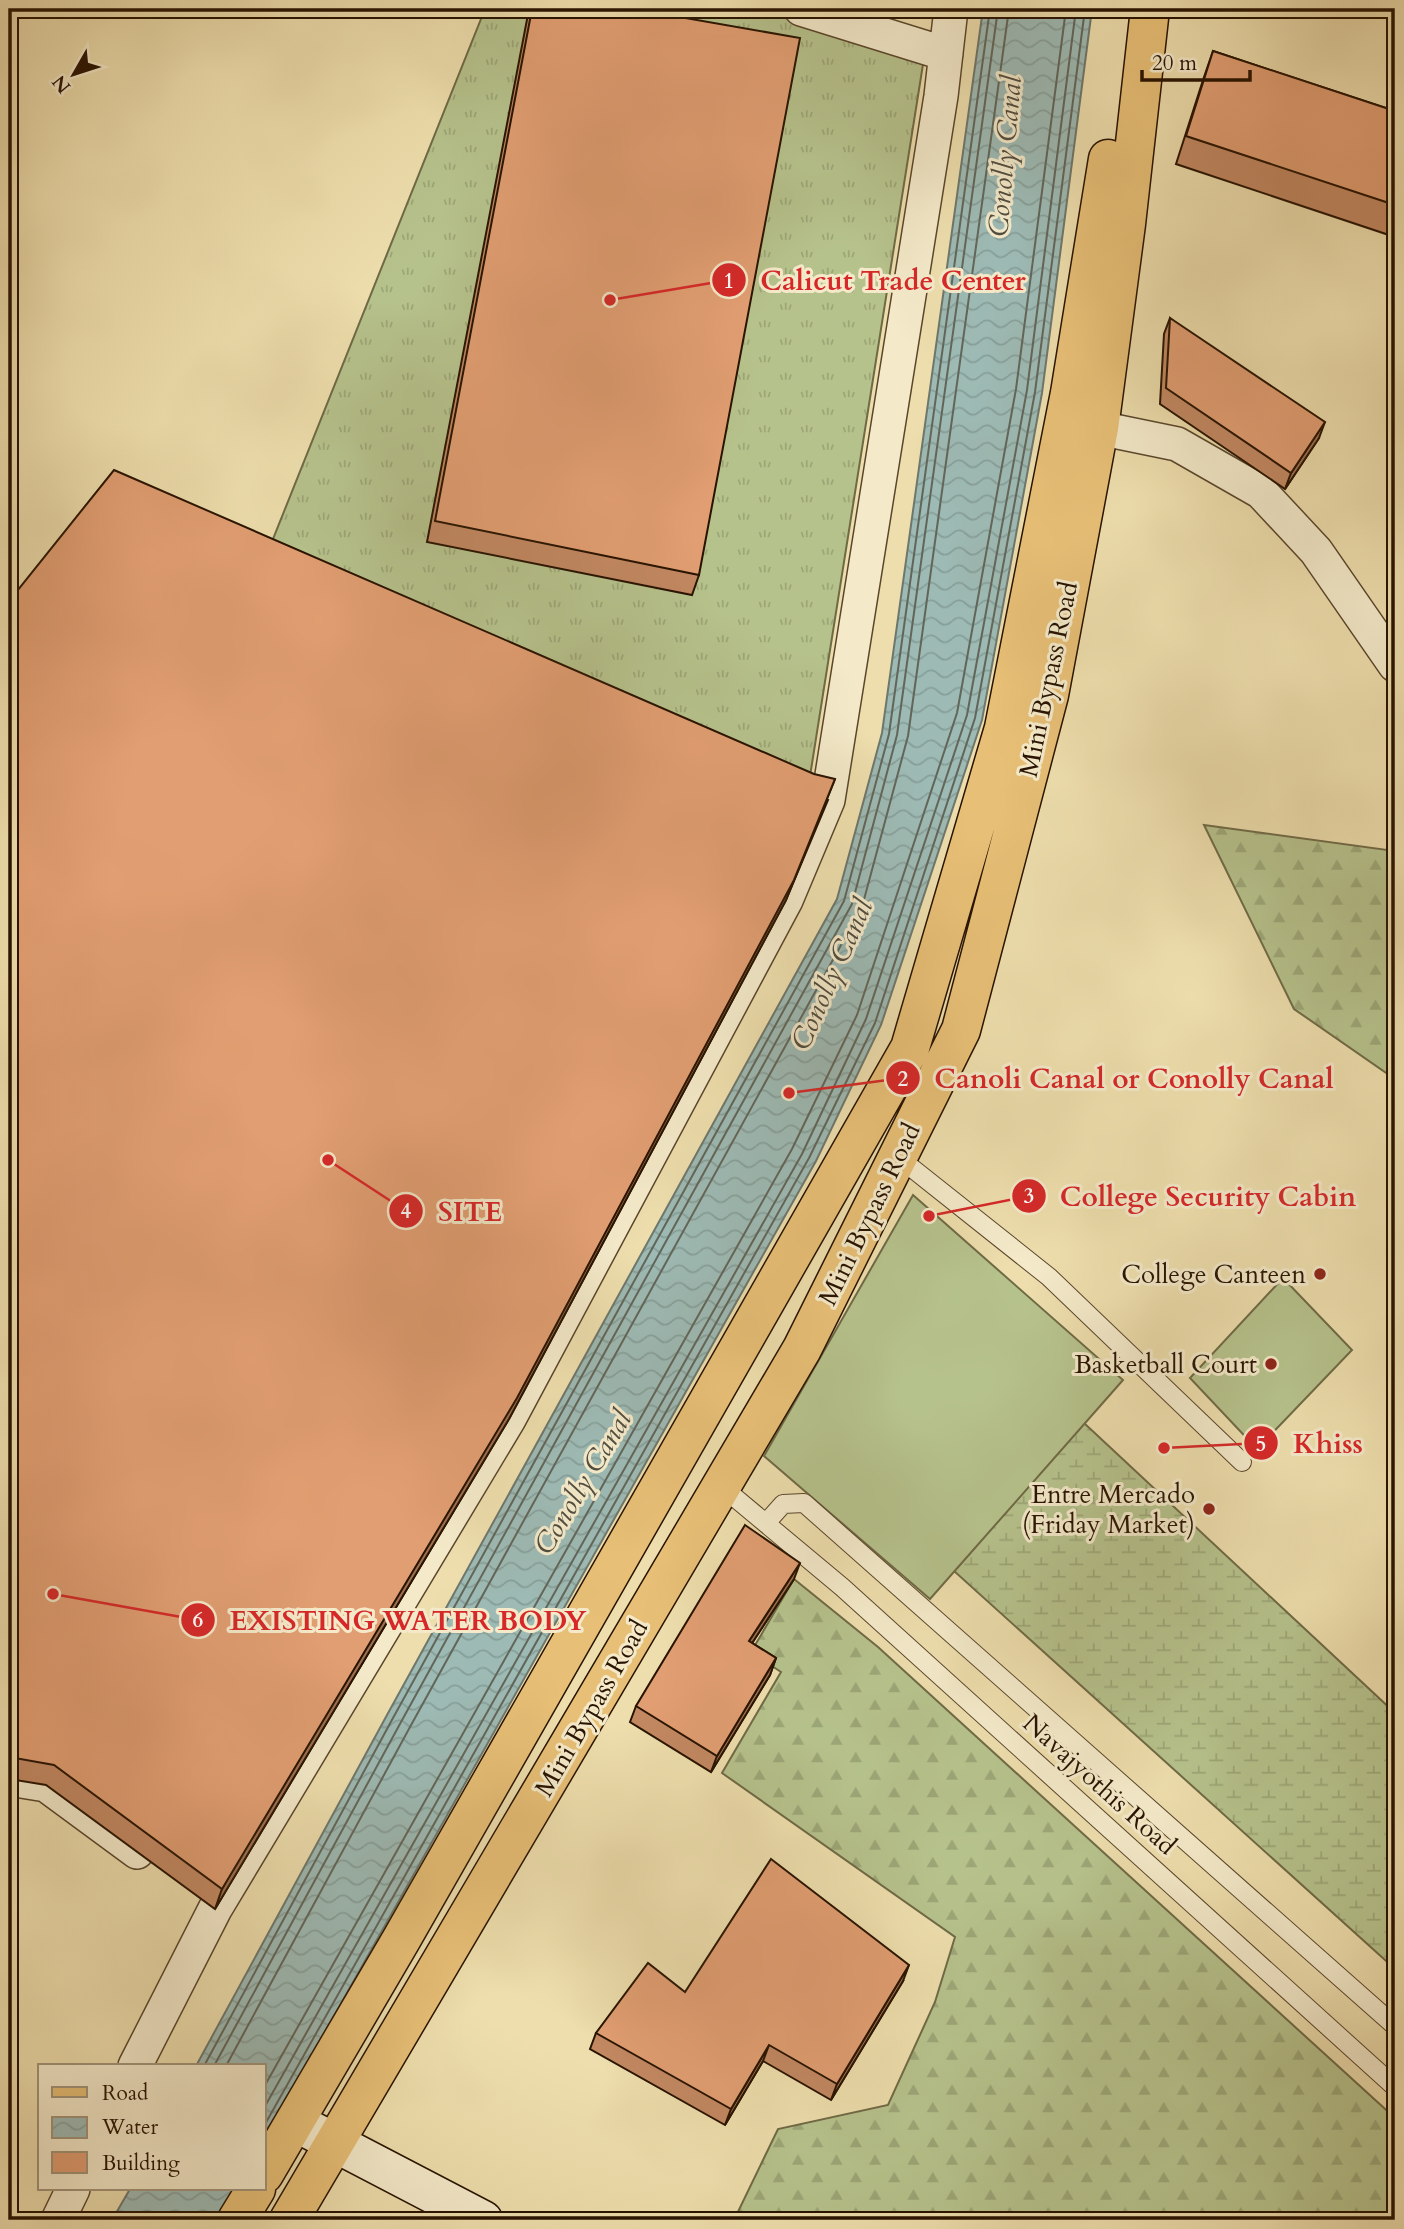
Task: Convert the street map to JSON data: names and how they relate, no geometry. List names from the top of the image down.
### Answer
{
  "streets": {
    "main road": ["Mini Bypass Road"],
    "lane": ["Navajyothis Road"]
  },
  "crossings": [
    ["Mini Bypass Road", "Navajyothis Road"]
  ],
  "water": ["Conolly Canal"],
  "places": [
    "Calicut Trade Center",
    "Canoli Canal or Conolly Canal",
    "SITE",
    "College Security Cabin",
    "College Canteen",
    "Basketball Court",
    "Khiss",
    "Entre Mercado (Friday Market)",
    "EXISTING WATER BODY"
  ],
  "legend": ["Road", "Water", "Building"],
  "scale_bar": "20 m",
  "north": "bottom left"
}
